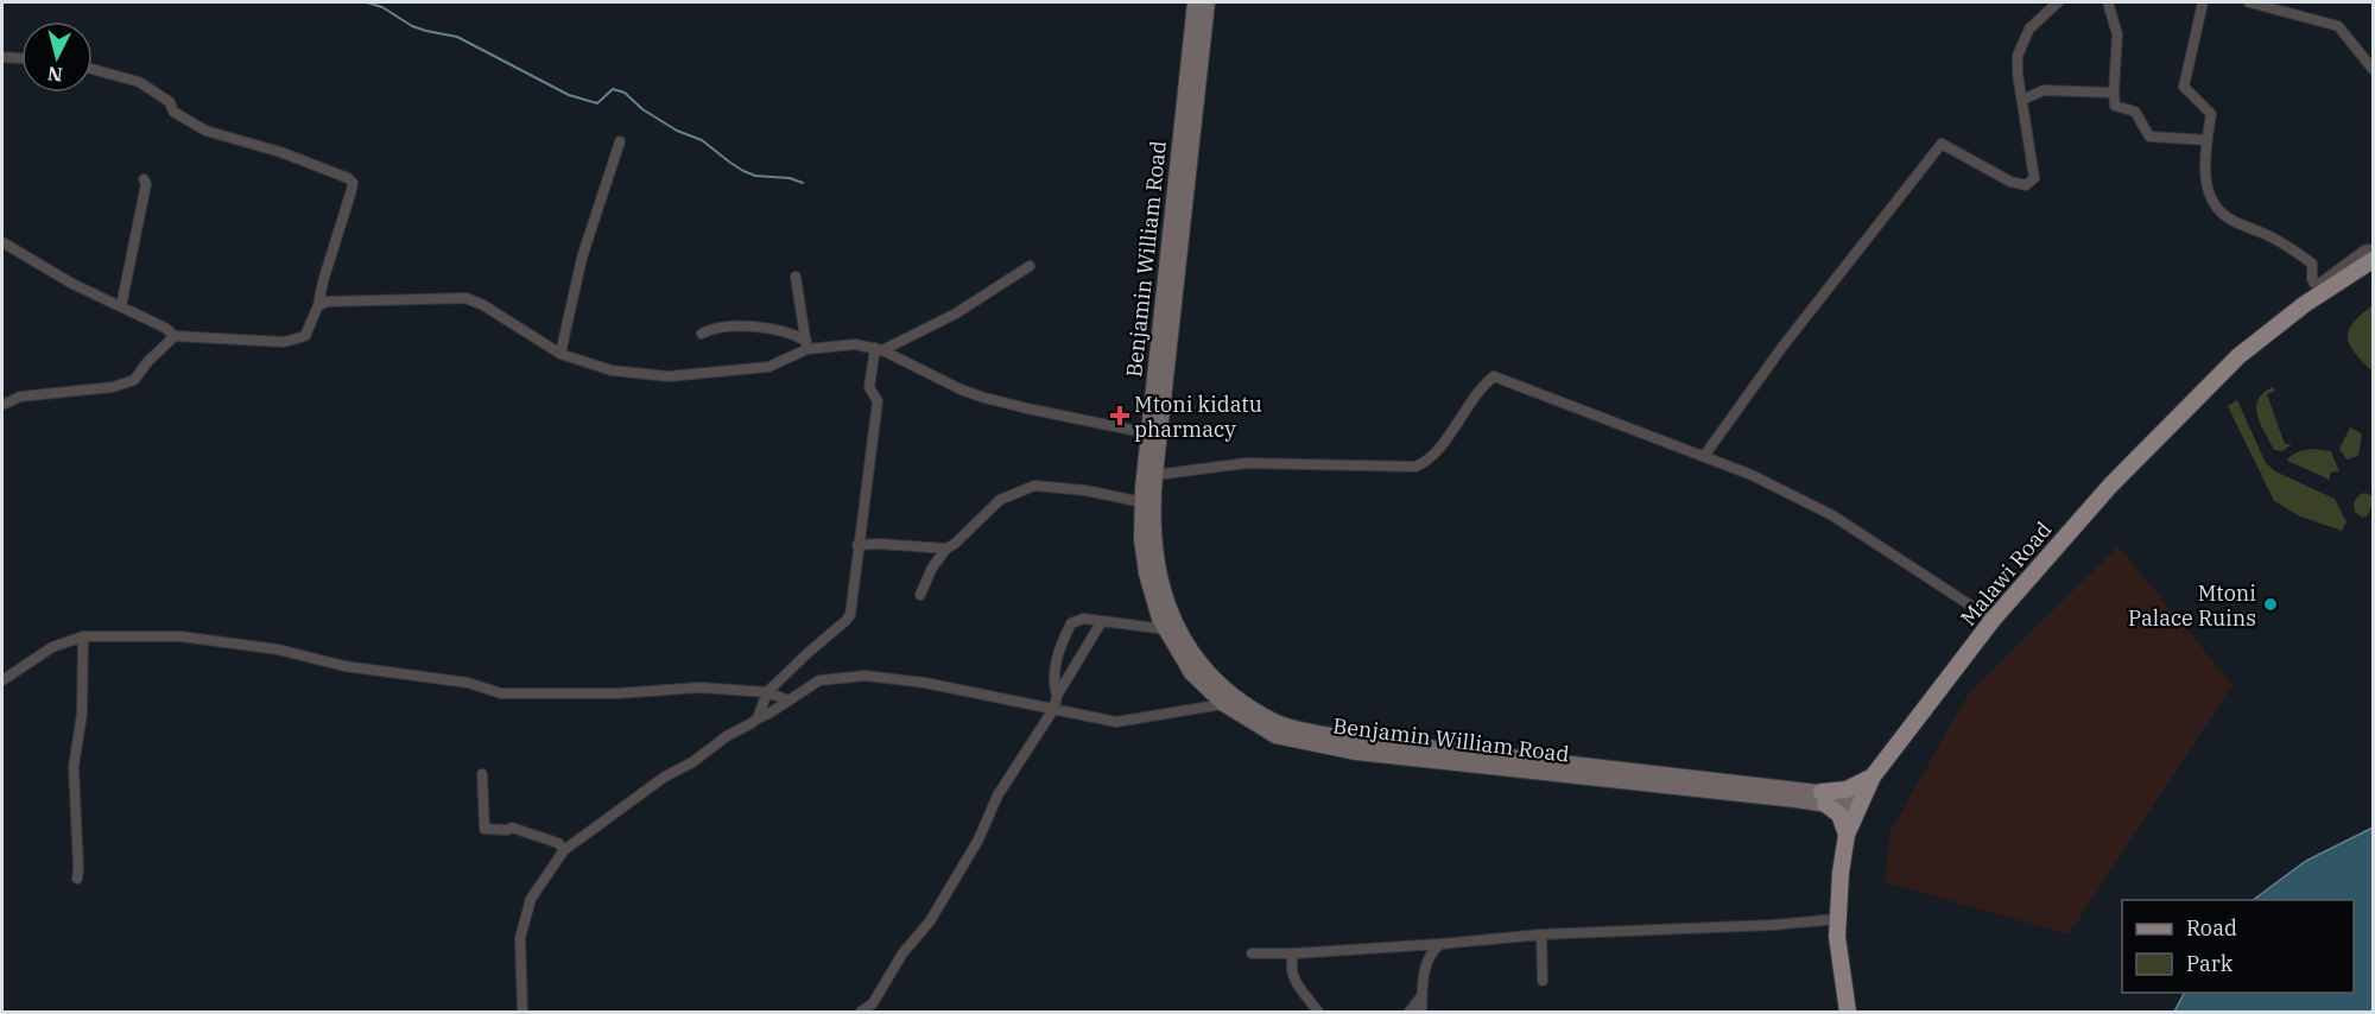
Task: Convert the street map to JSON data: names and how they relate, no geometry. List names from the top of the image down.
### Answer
{
  "streets": {
    "main road": ["Benjamin William Road", "Malawi Road"]
  },
  "crossings": [
    ["Benjamin William Road", "Malawi Road"]
  ],
  "places": {
    "health": ["Mtoni kidatu pharmacy"],
    "other": ["Mtoni Palace Ruins"]
  },
  "legend": ["Road", "Park"],
  "north": "bottom"
}
